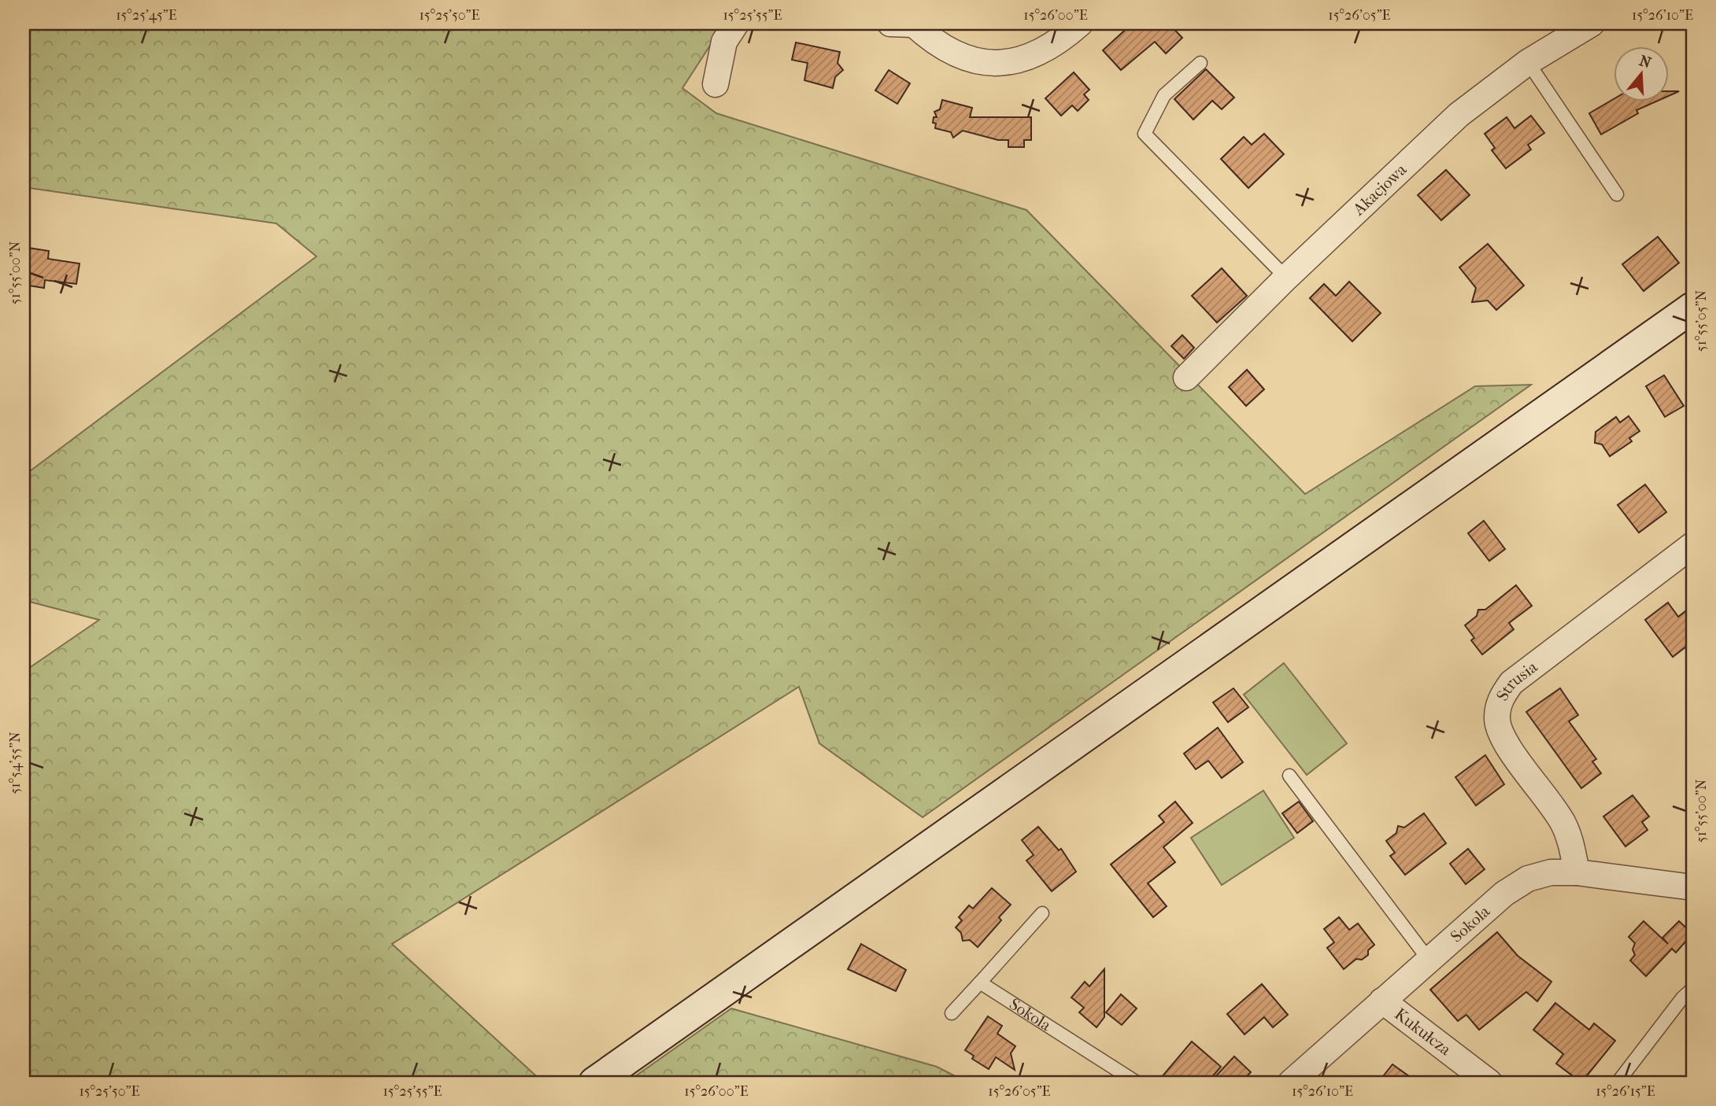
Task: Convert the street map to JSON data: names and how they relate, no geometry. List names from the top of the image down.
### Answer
{
  "streets": {
    "street": [
      "Akacjowa",
      "Strusia",
      "Sokola",
      "Kukułcza"
    ]
  },
  "crossings": [
    ["Strusia", "Sokola"],
    ["Sokola", "Kukułcza"]
  ],
  "north": "top",
  "coordinates": [
    "15°25'45\"E",
    "15°25'50\"E",
    "15°25'55\"E",
    "15°26'00\"E",
    "15°26'05\"E",
    "15°26'10\"E",
    "51°55'00\"N",
    "51°55'05\"N",
    "51°54'55\"N",
    "15°26'15\"E"
  ]
}
